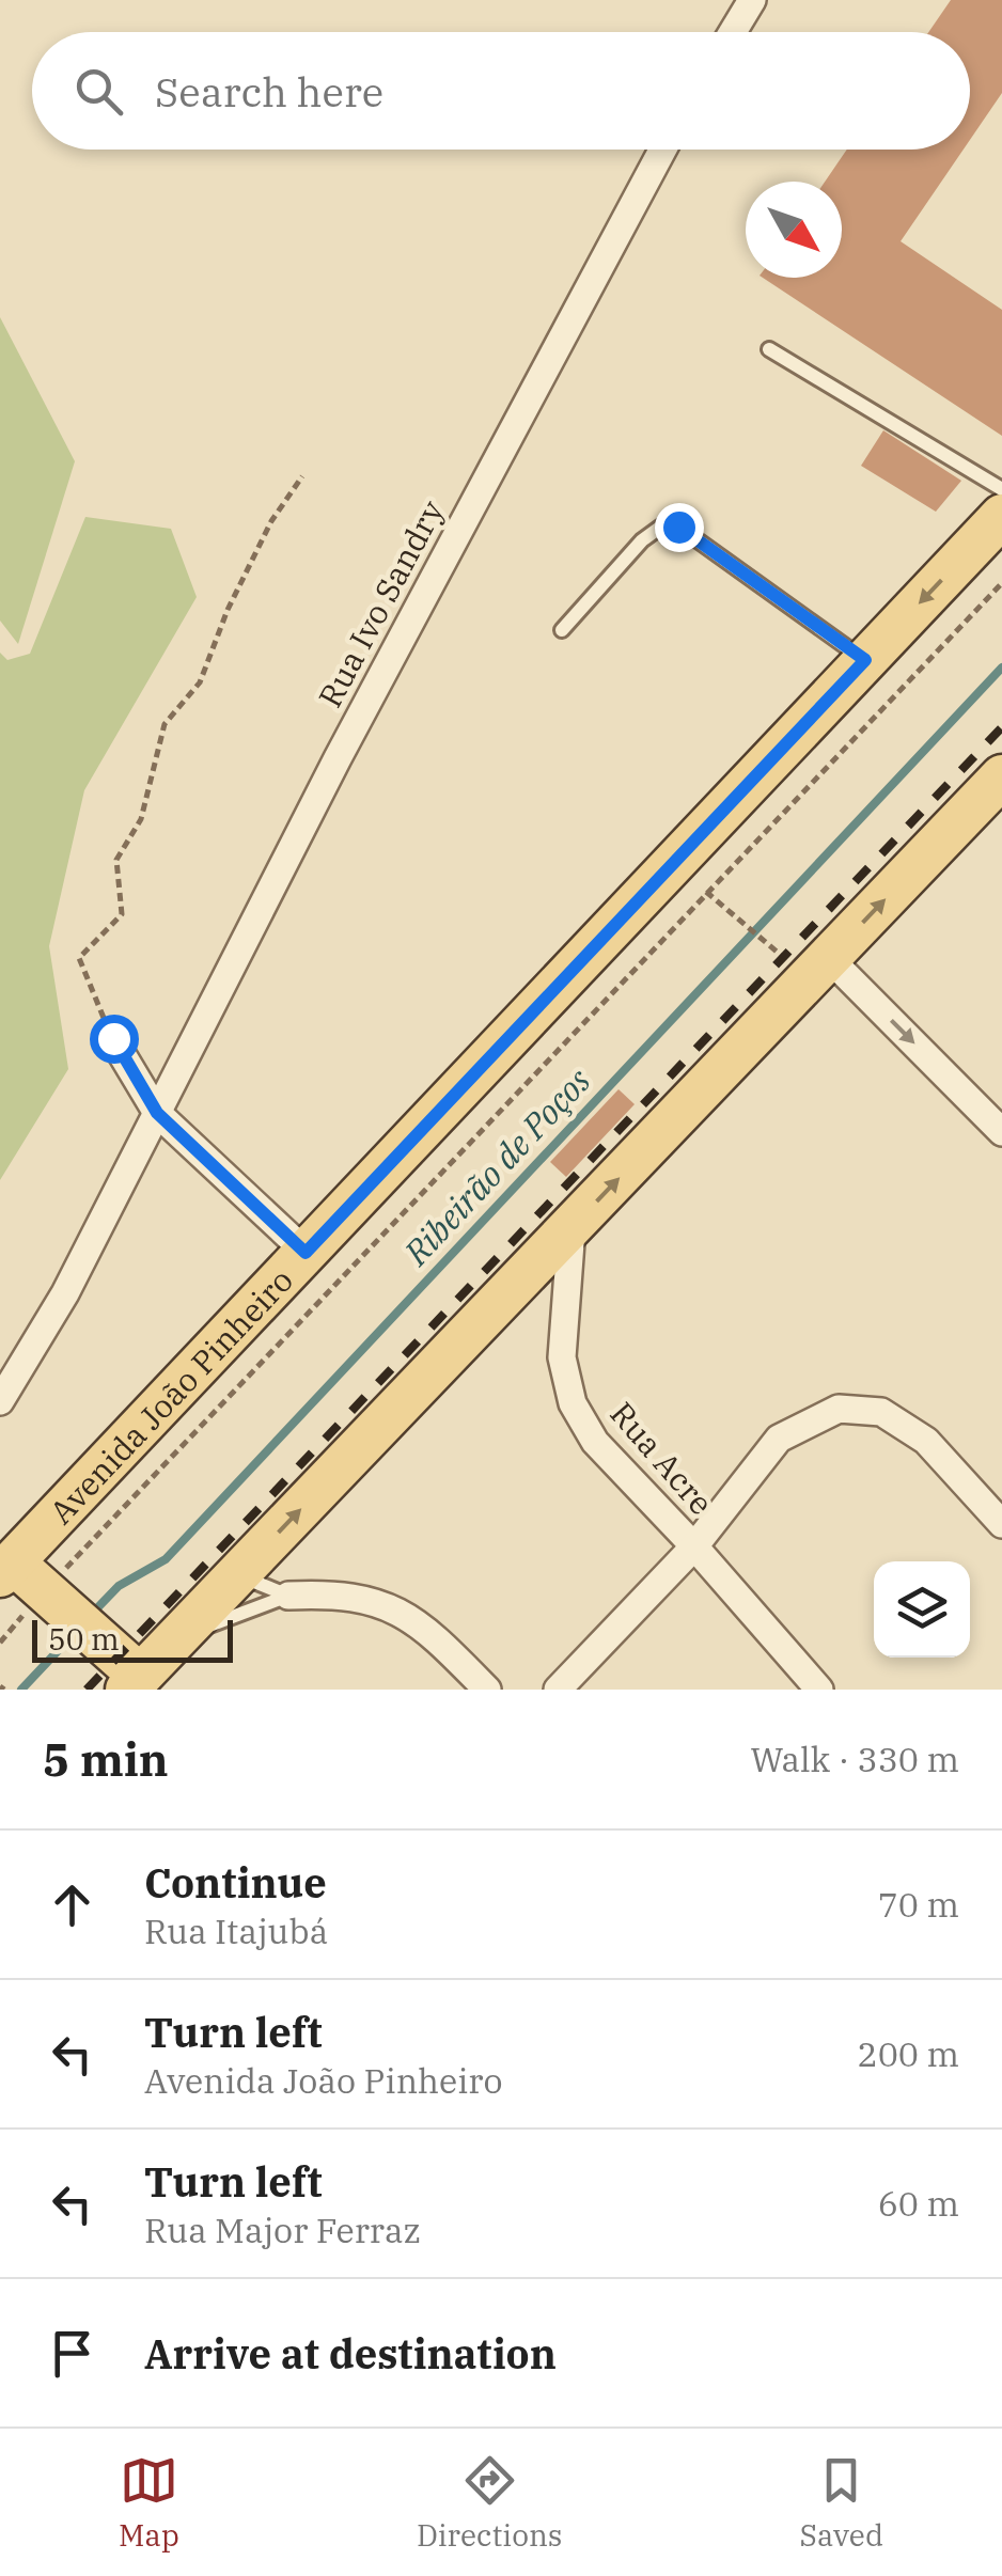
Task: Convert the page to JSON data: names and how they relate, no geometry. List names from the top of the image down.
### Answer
{
  "streets": {
    "main road": ["Avenida João Pinheiro"],
    "street": ["Rua Ivo Sandry", "Rua Acre"]
  },
  "water": ["Ribeirão de Poços"],
  "scale_bar": "50 m",
  "north": "bottom right",
  "page": {
    "search": "Search here",
    "scale": "50 m",
    "heading": ["5 min", "Walk · 330 m"],
    "list": [
      ["Continue", "Rua Itajubá", "70 m"],
      ["Turn left", "Avenida João Pinheiro", "200 m"],
      ["Turn left", "Rua Major Ferraz", "60 m"],
      "Arrive at destination"
    ],
    "nav": ["Map", "Directions", "Saved"]
  }
}
